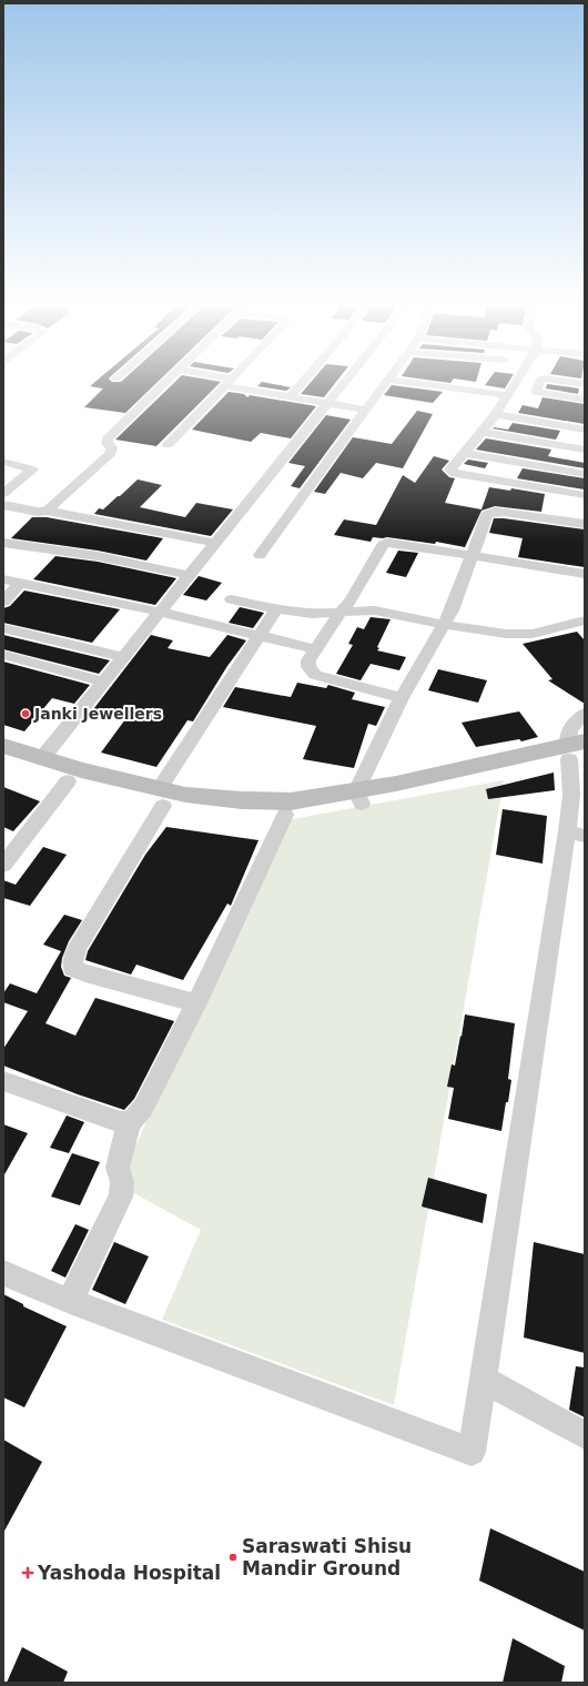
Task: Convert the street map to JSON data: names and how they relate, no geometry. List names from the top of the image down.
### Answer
{
  "places": {
    "other": ["Janki Jewellers", "Saraswati Shisu Mandir Ground"],
    "health": ["Yashoda Hospital"]
  }
}
